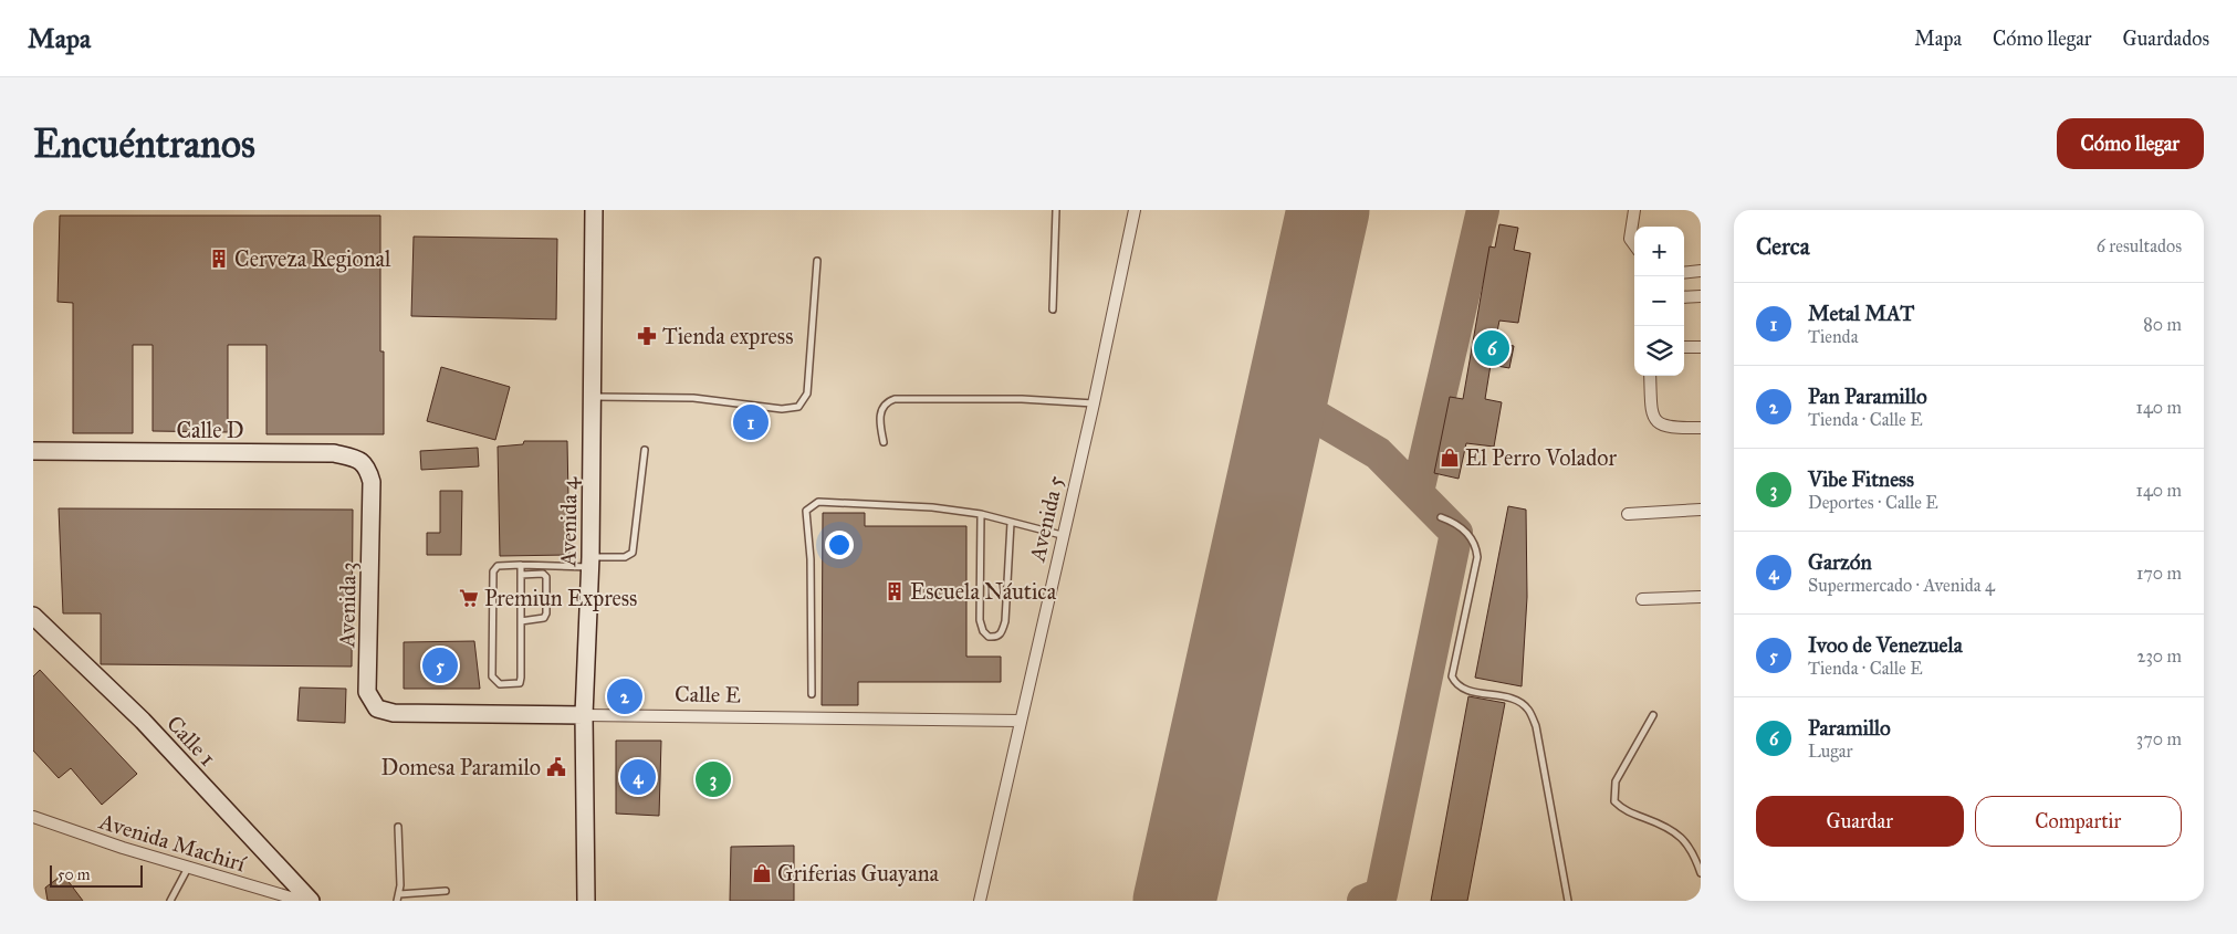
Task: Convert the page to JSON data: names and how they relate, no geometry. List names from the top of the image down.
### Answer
{
  "streets": {
    "main road": [
      "Calle D",
      "Avenida 4",
      "Avenida 3",
      "Calle E",
      "Calle 1"
    ],
    "street": ["Avenida 5", "Avenida Machirí"]
  },
  "crossings": [
    ["Calle D", "Avenida 3"],
    ["Avenida 5", "Calle E"],
    ["Avenida 4", "Calle E"],
    ["Avenida 3", "Calle E"]
  ],
  "places": {
    "building": ["Cerveza Regional", "Escuela Náutica"],
    "pharmacy": ["Tienda express"],
    "shop": ["El Perro Volador", "Griferias Guayana"],
    "supermarket": ["Premiun Express"],
    "public building": ["Domesa Paramilo"]
  },
  "scale_bar": "50 m",
  "page": {
    "header": "Mapa",
    "nav": ["Mapa", "Cómo llegar", "Guardados"],
    "buttons": [
      "Cómo llegar",
      ["Guardar", "Compartir"]
    ],
    "title": "Encuéntranos",
    "heading": ["Cerca", "6 resultados"],
    "map_buttons": ["+", "−"],
    "list": [
      {
        "mark": "1",
        "name": "Metal MAT",
        "note": "Tienda",
        "value": "80 m"
      },
      {
        "mark": "2",
        "name": "Pan Paramillo",
        "note": "Tienda · Calle E",
        "value": "140 m"
      },
      {
        "mark": "3",
        "name": "Vibe Fitness",
        "note": "Deportes · Calle E",
        "value": "140 m"
      },
      {
        "mark": "4",
        "name": "Garzón",
        "note": "Supermercado · Avenida 4",
        "value": "170 m"
      },
      {
        "mark": "5",
        "name": "Ivoo de Venezuela",
        "note": "Tienda · Calle E",
        "value": "230 m"
      },
      {
        "mark": "6",
        "name": "Paramillo",
        "note": "Lugar",
        "value": "370 m"
      }
    ],
    "pins": [
      "6",
      "1",
      "5",
      "2",
      "4",
      "3"
    ],
    "scale": "50 m"
  }
}
